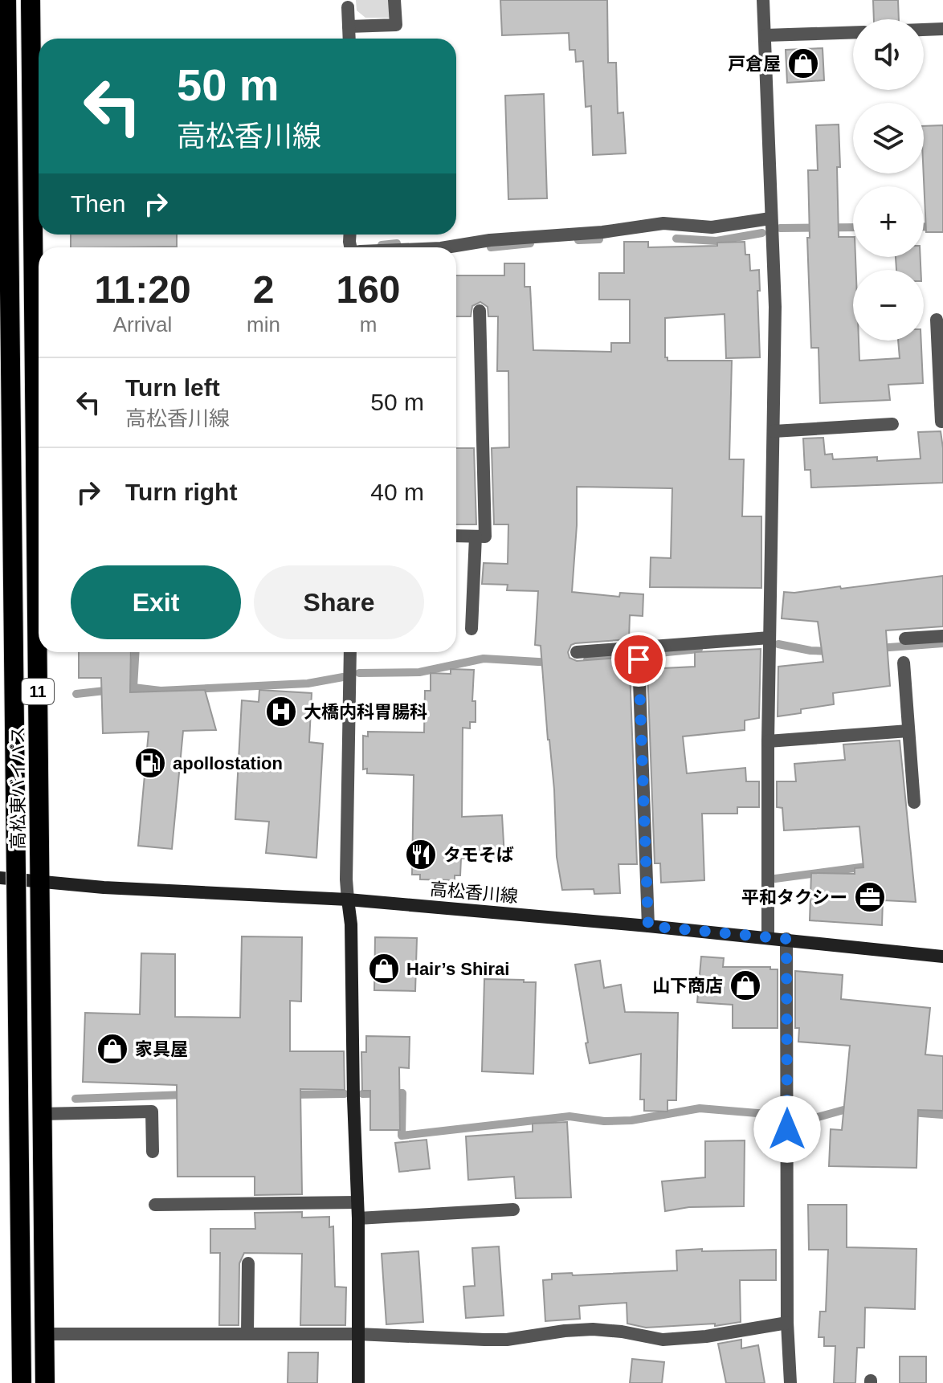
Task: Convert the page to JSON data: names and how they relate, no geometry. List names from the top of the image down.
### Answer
{
  "streets": {
    "highway": ["11", "高松東バイパス"],
    "main road": ["高松香川線"]
  },
  "crossings": [
    ["高松東バイパス", "高松香川線"]
  ],
  "places": {
    "shop": [
      "戸倉屋",
      "Hair’s Shirai",
      "山下商店",
      "家具屋"
    ],
    "hospital": ["大橋内科胃腸科"],
    "fuel station": ["apollostation"],
    "restaurant": ["タモそば"],
    "office": ["平和タクシー"]
  },
  "page": {
    "map_buttons": ["+", "−"],
    "turn": ["50 m", "高松香川線"],
    "then": "Then",
    "eta": [
      "11:20",
      "Arrival",
      "2",
      "min",
      "160",
      "m"
    ],
    "list": [
      {
        "name": "Turn left",
        "note": "高松香川線",
        "value": "50 m"
      },
      {
        "name": "Turn right",
        "value": "40 m"
      }
    ],
    "buttons": ["Exit", "Share"]
  }
}
